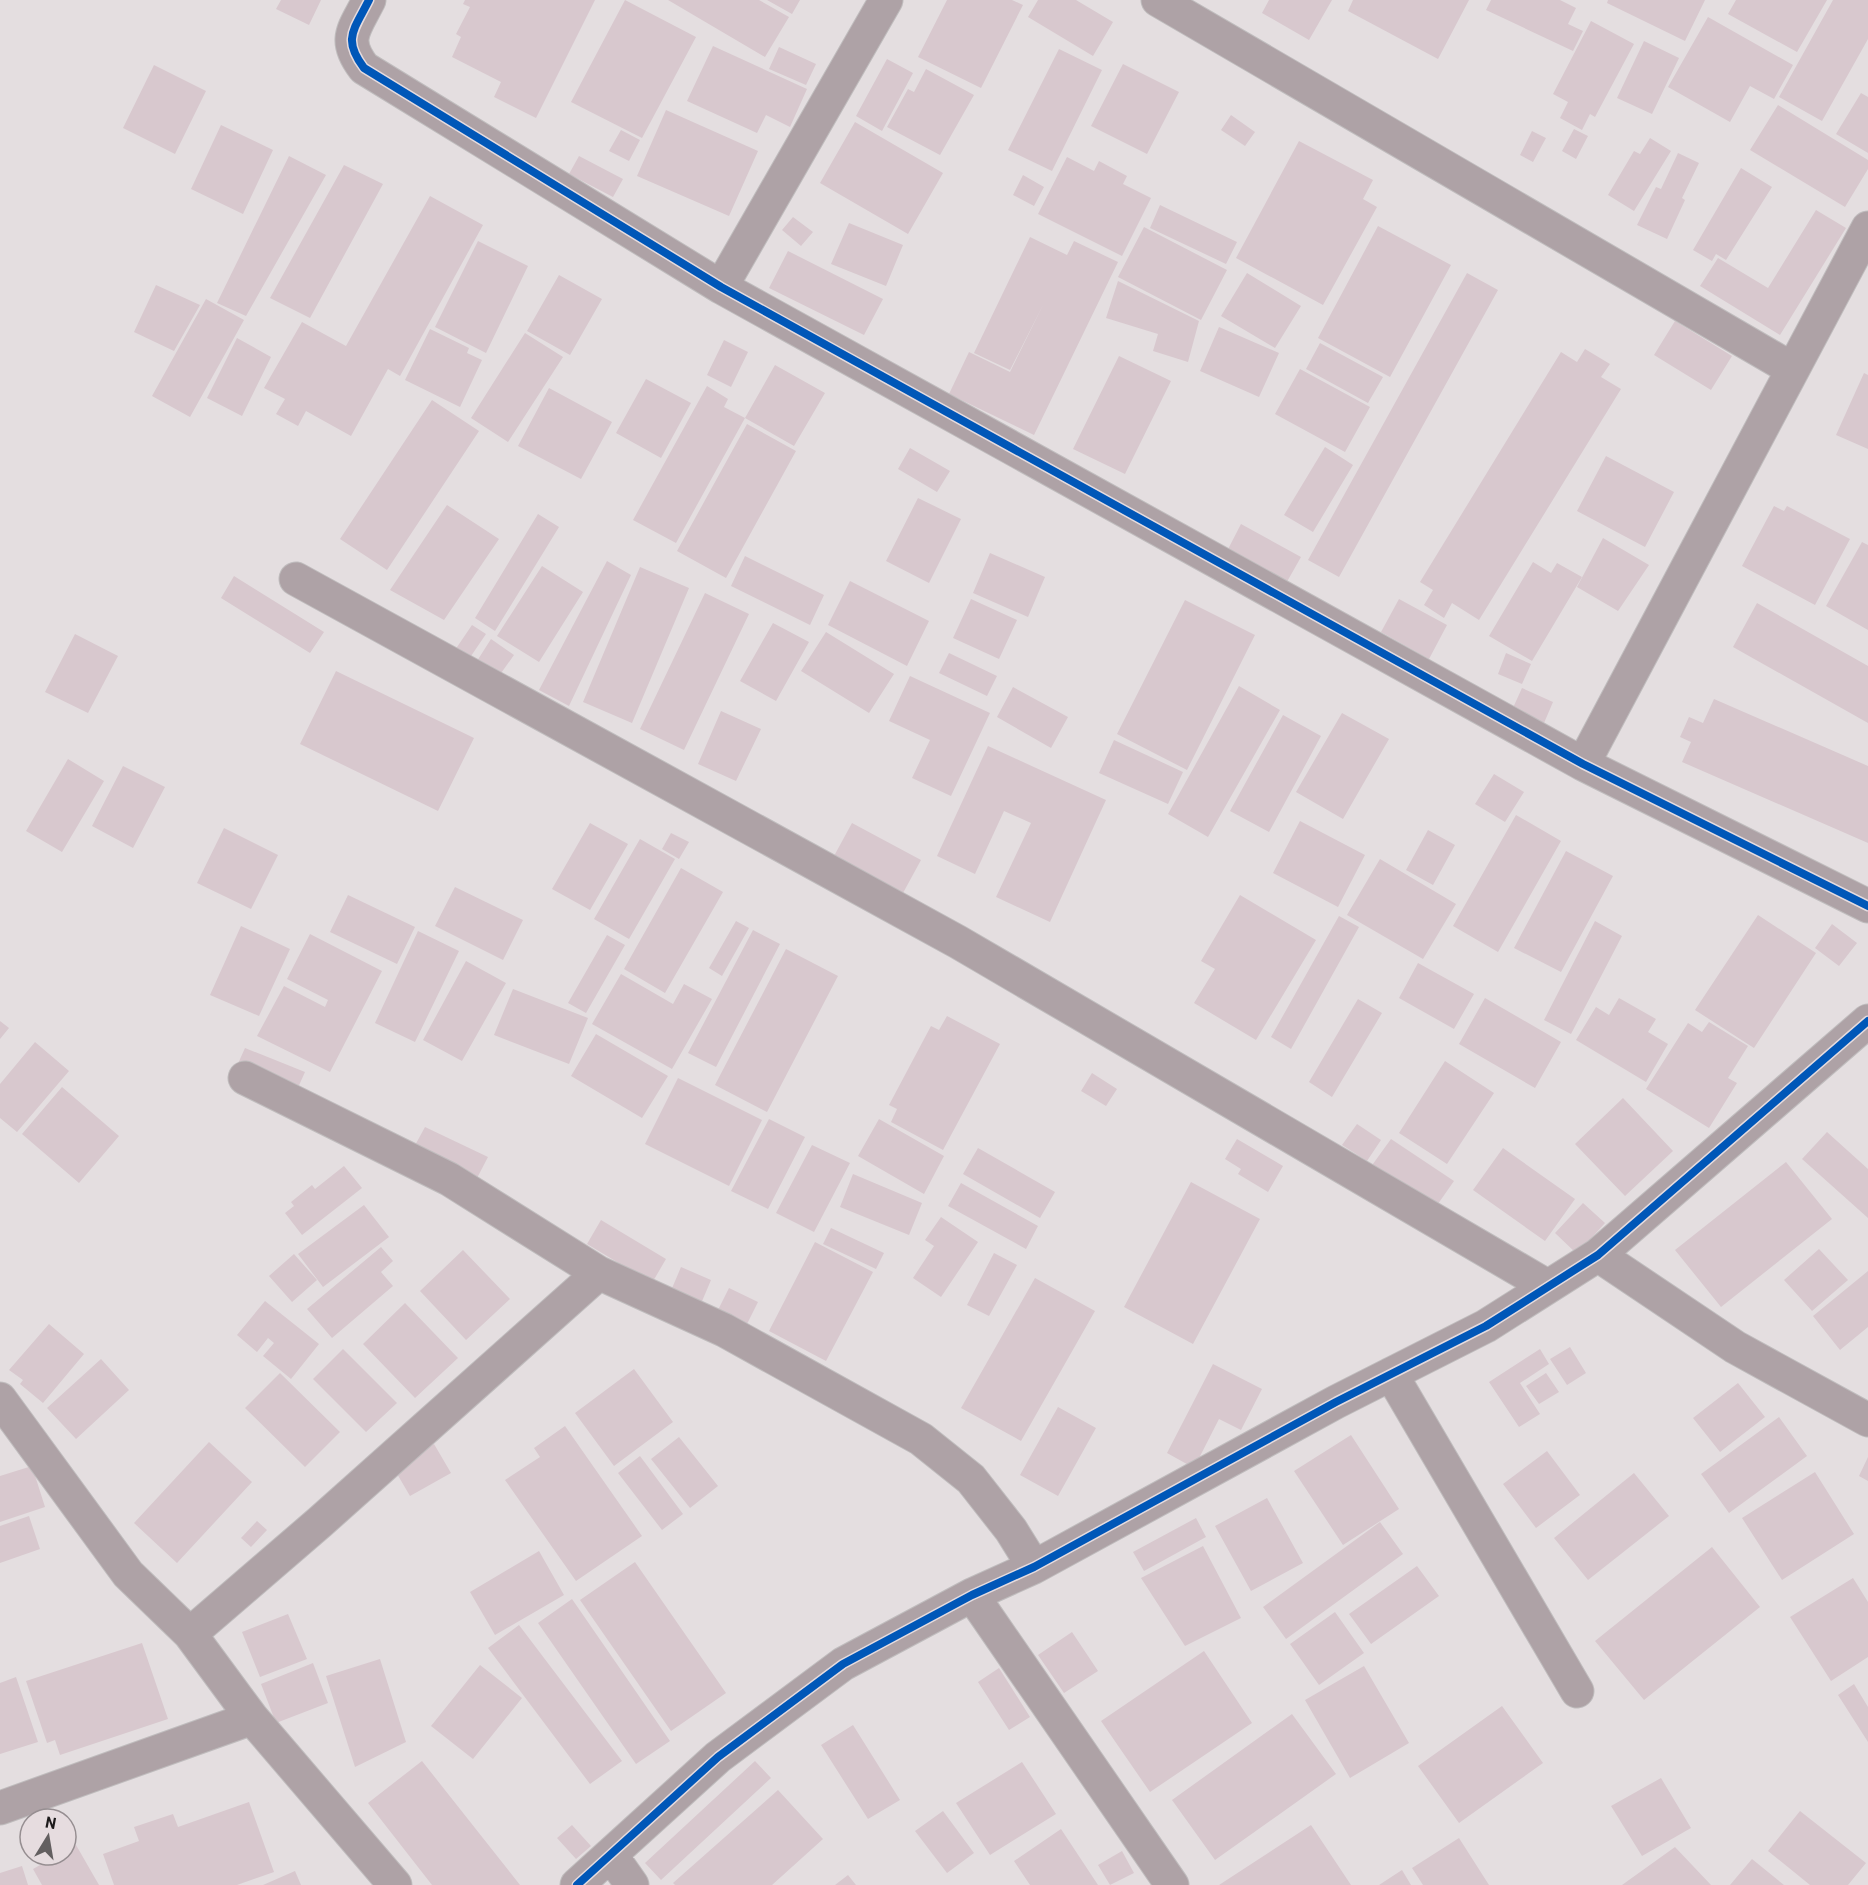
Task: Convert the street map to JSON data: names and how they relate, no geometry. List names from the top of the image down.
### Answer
{
  "north": "top"
}
